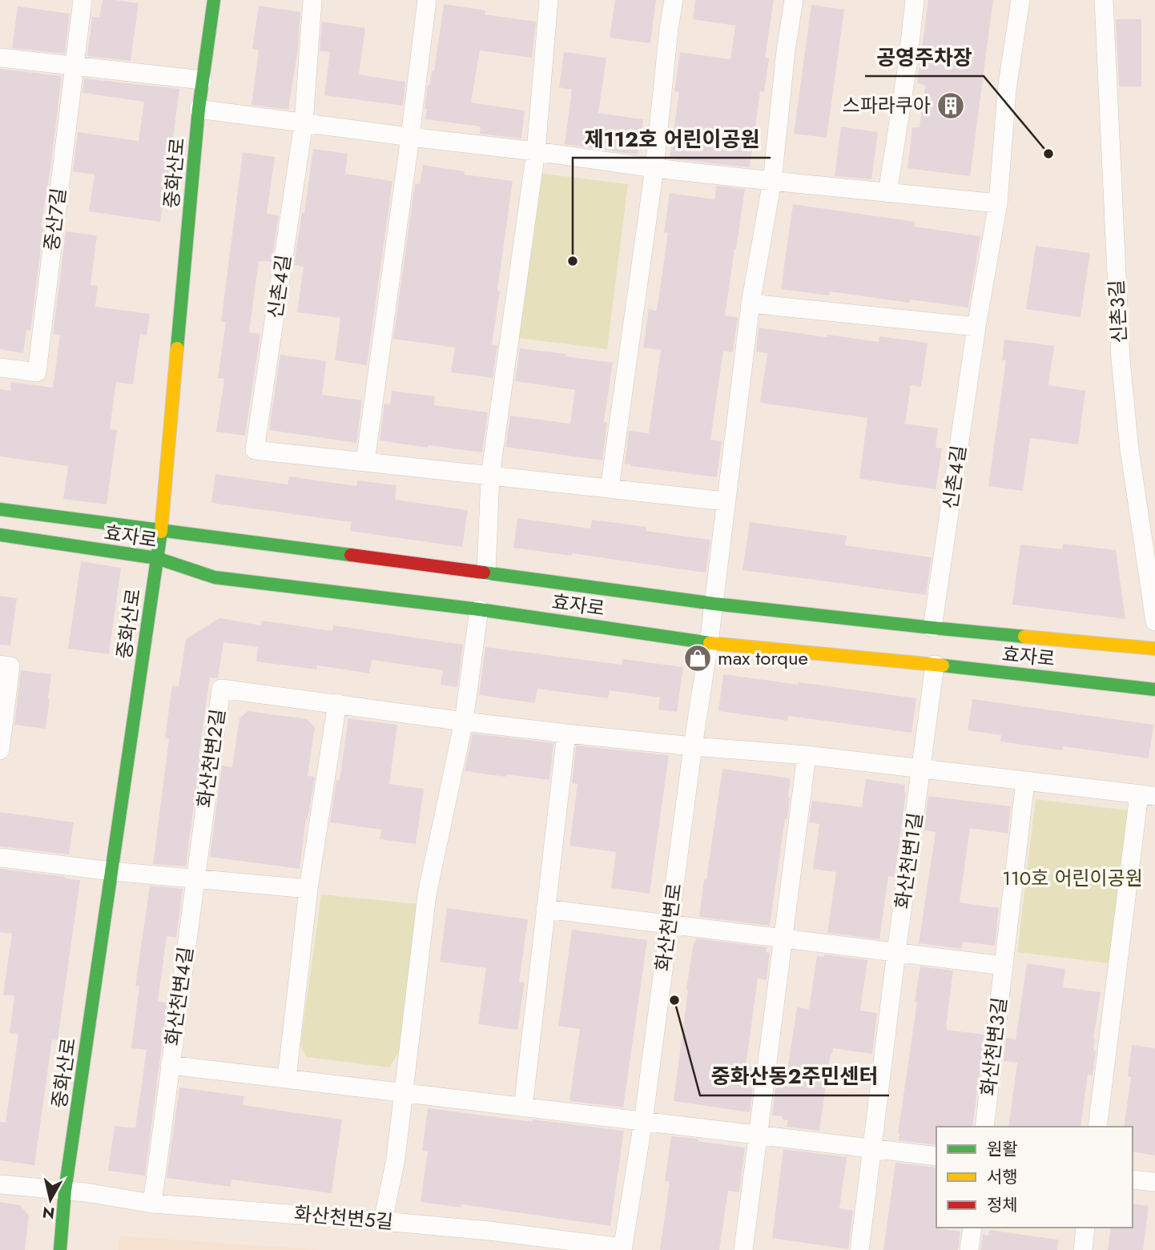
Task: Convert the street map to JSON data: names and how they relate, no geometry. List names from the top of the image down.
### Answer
{
  "streets": {
    "street": [
      "중화산로",
      "중산7길",
      "신촌4길",
      "신촌3길",
      "효자로",
      "화산천변2길",
      "화산천변1길",
      "화산천변로",
      "화산천변4길",
      "화산천변3길",
      "화산천변5길"
    ]
  },
  "crossings": [
    ["중화산로", "효자로"],
    ["중화산로", "화산천변5길"],
    ["신촌4길", "효자로"],
    ["효자로", "화산천변1길"],
    ["효자로", "화산천변로"],
    ["화산천변2길", "화산천변로"],
    ["화산천변2길", "화산천변4길"],
    ["화산천변로", "화산천변4길"],
    ["화산천변로", "화산천변5길"]
  ],
  "parks": ["110호 어린이공원"],
  "places": {
    "building": ["스파라쿠아"],
    "other": ["공영주차장", "제112호 어린이공원", "중화산동2주민센터"],
    "shop": ["max torque"]
  },
  "legend": ["원활", "서행", "정체"],
  "north": "bottom"
}
